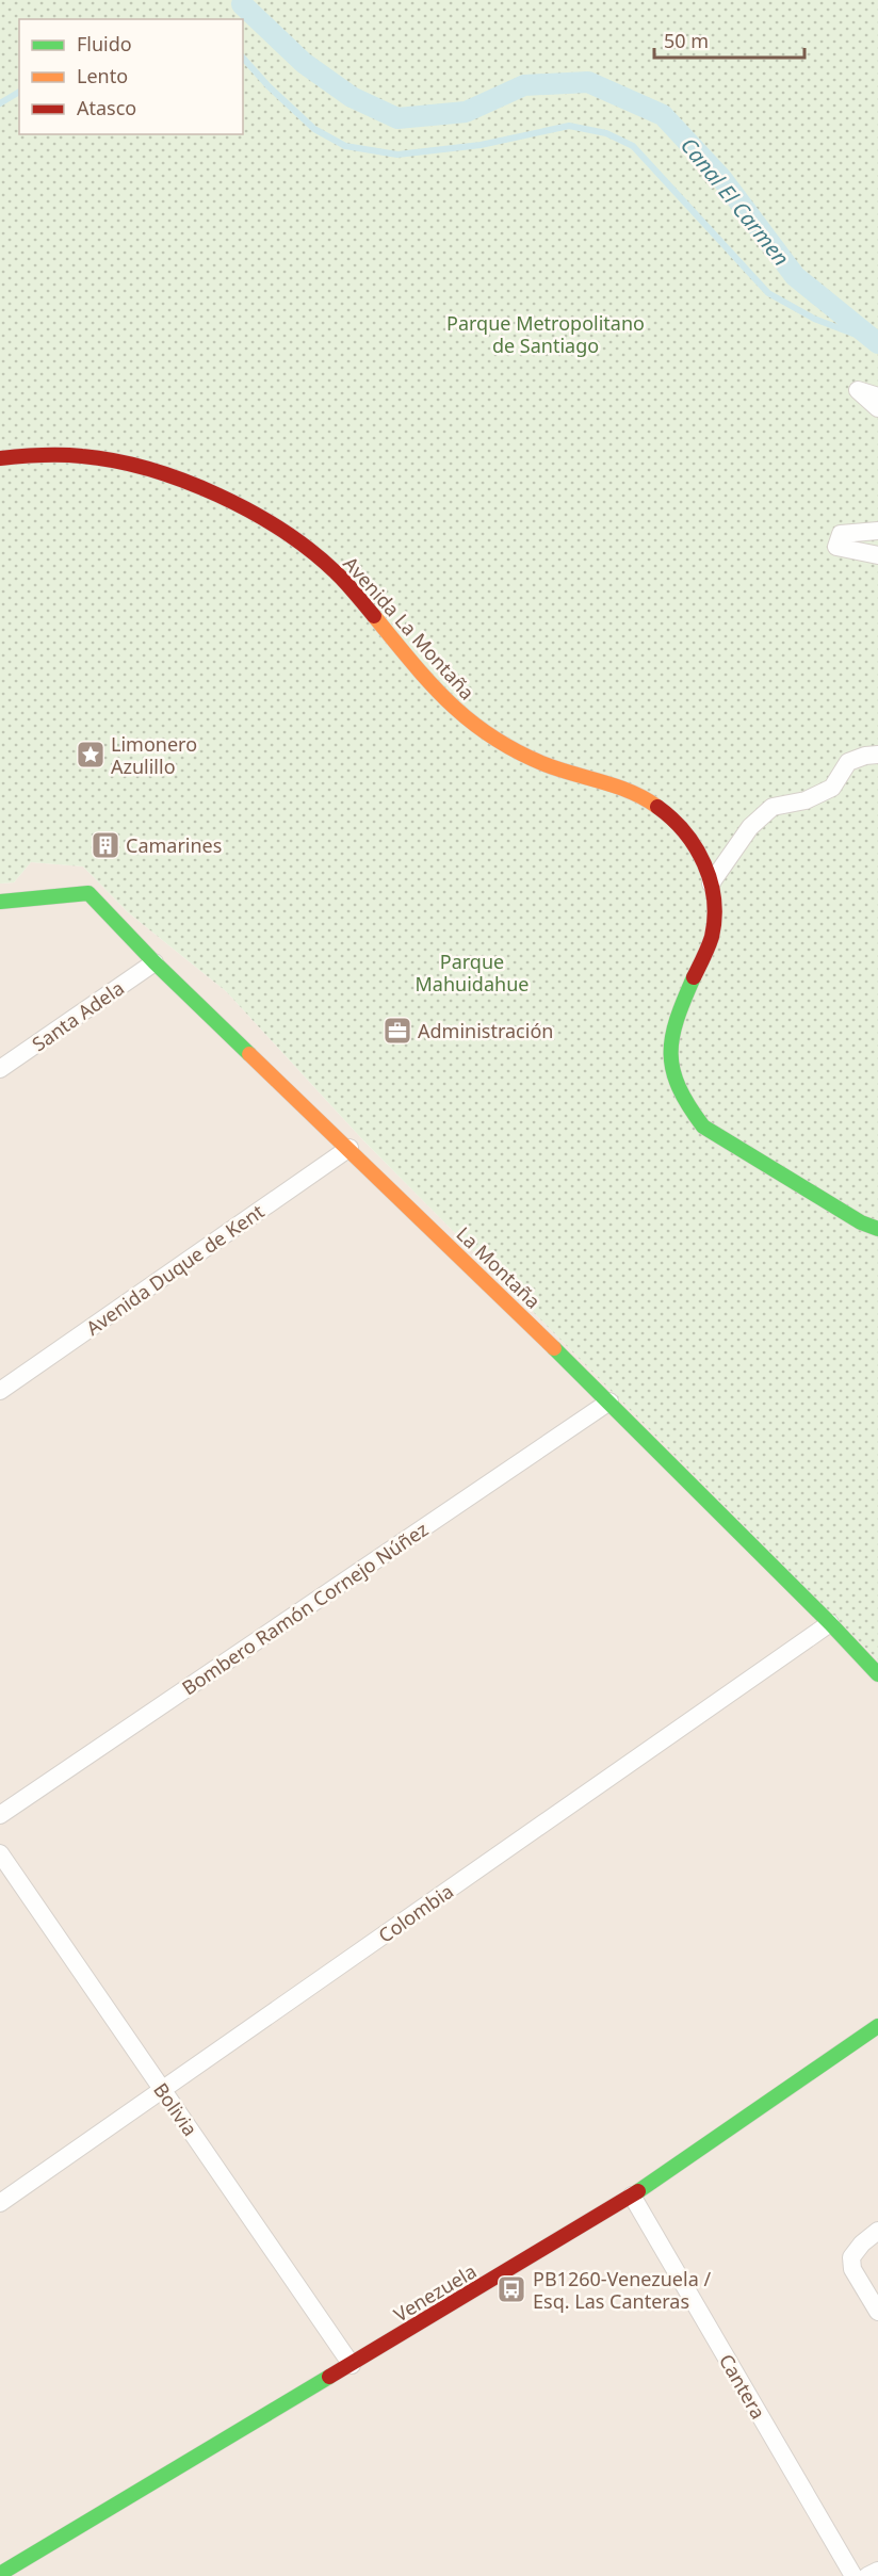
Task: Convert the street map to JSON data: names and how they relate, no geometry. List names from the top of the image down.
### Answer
{
  "streets": {
    "street": [
      "Avenida La Montaña",
      "Santa Adela",
      "La Montaña",
      "Avenida Duque de Kent",
      "Bombero Ramón Cornejo Núñez",
      "Colombia",
      "Bolivia",
      "Venezuela",
      "Cantera"
    ]
  },
  "crossings": [
    ["Santa Adela", "La Montaña"],
    ["La Montaña", "Avenida Duque de Kent"],
    ["La Montaña", "Bombero Ramón Cornejo Núñez"],
    ["La Montaña", "Colombia"],
    ["Colombia", "Bolivia"],
    ["Bolivia", "Venezuela"],
    ["Venezuela", "Cantera"]
  ],
  "water": ["Canal El Carmen"],
  "parks": ["Parque Metropolitano de Santiago", "Parque Mahuidahue"],
  "places": {
    "place": ["Limonero Azulillo"],
    "building": ["Camarines"],
    "office": ["Administración"],
    "bus stop": ["PB1260-Venezuela / Esq. Las Canteras"]
  },
  "legend": ["Fluido", "Lento", "Atasco"],
  "scale_bar": "50 m"
}
